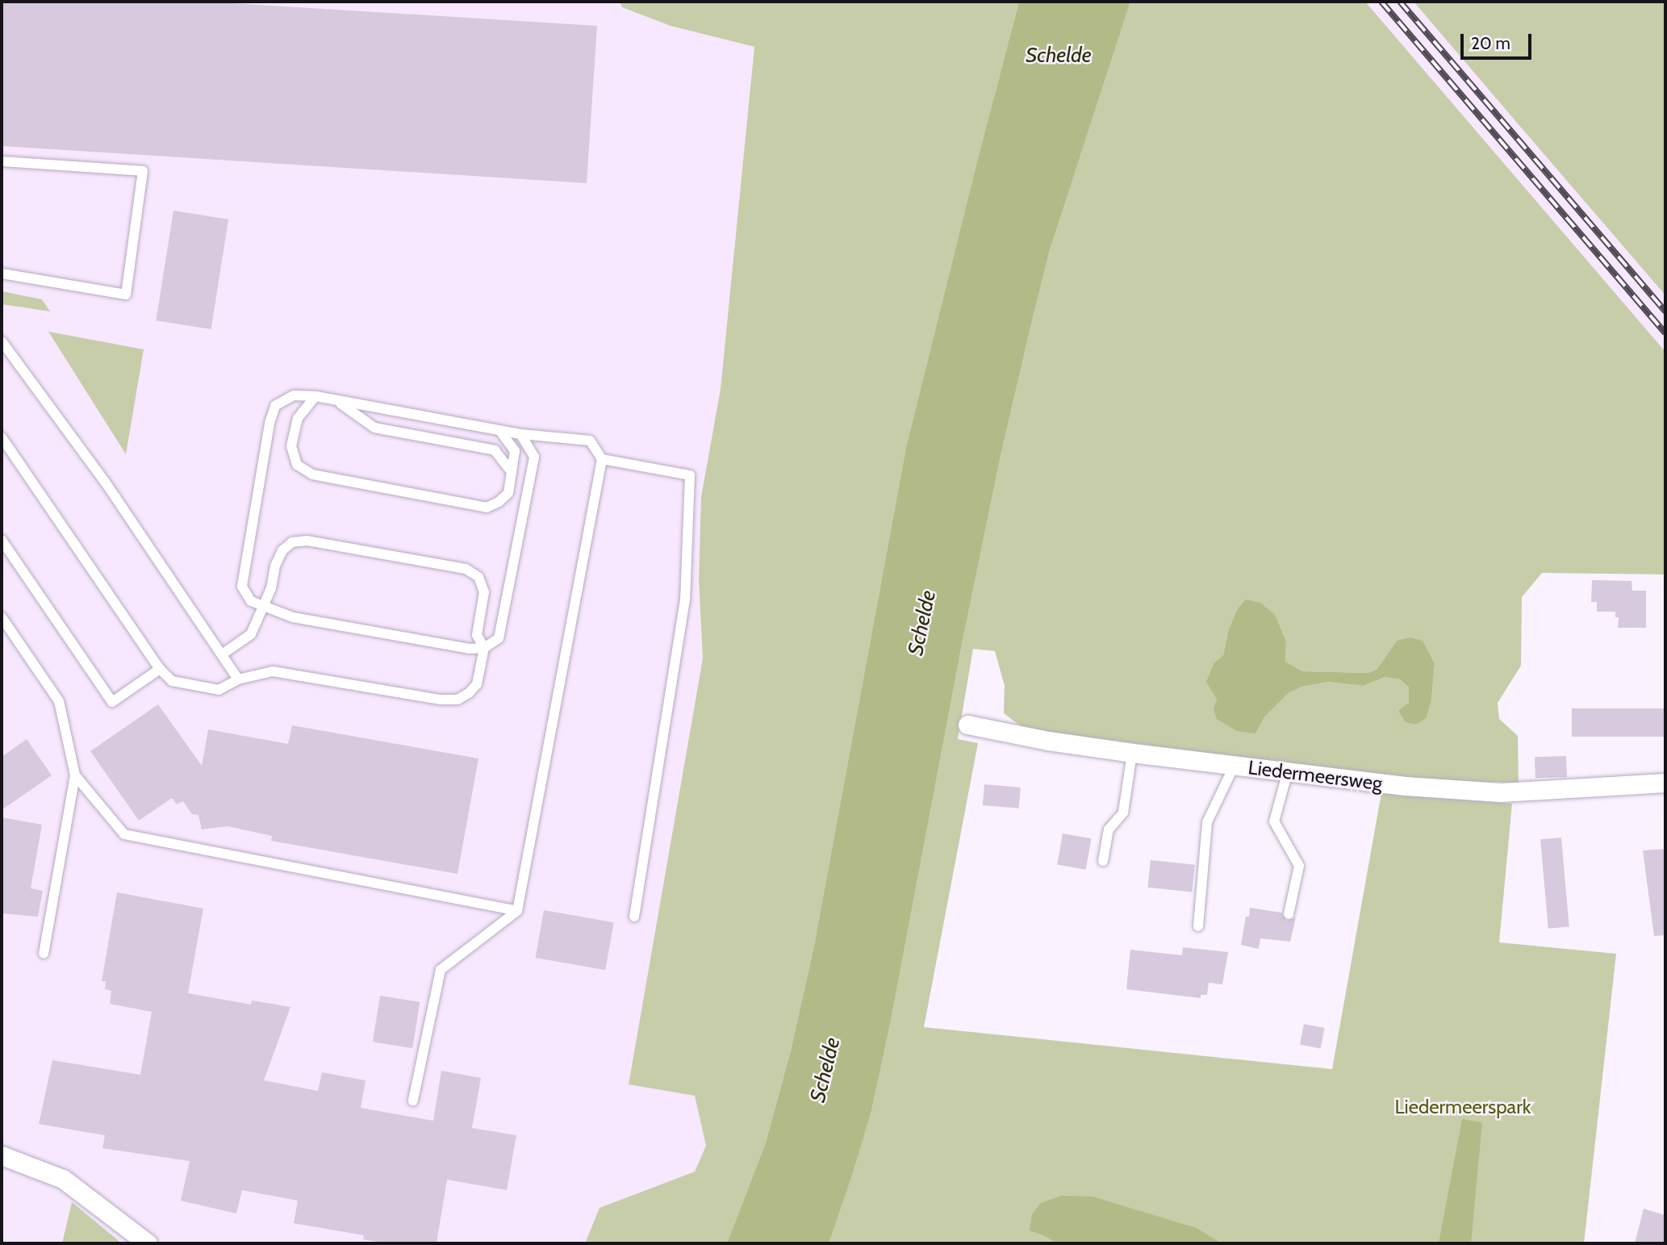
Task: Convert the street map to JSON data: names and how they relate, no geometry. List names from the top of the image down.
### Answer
{
  "streets": {
    "street": ["Liedermeersweg"]
  },
  "water": ["Schelde"],
  "parks": ["Liedermeerspark"],
  "scale_bar": "20 m"
}
